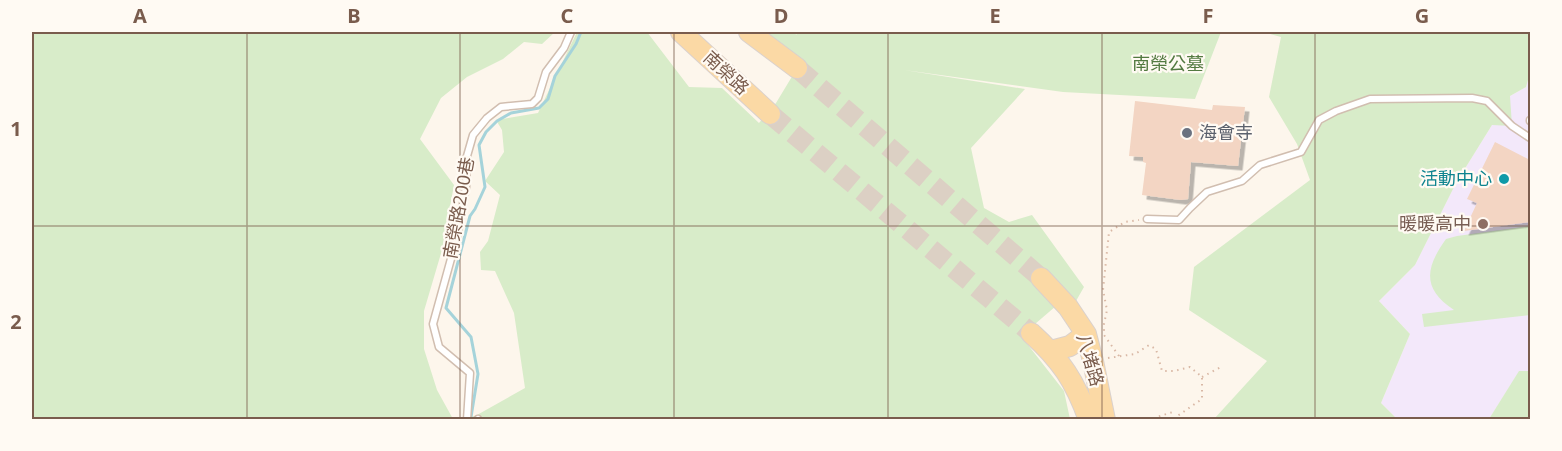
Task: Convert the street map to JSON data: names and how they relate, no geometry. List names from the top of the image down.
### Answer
{
  "streets": {
    "main road": ["南榮路", "八堵路"],
    "lane": ["南榮路200巷"]
  },
  "parks": ["南榮公墓"],
  "places": ["海會寺", "活動中心", "暖暖高中"],
  "grid": {
    "columns": [
      "A",
      "B",
      "C",
      "D",
      "E",
      "F",
      "G"
    ],
    "rows": ["1", "2"]
  }
}
